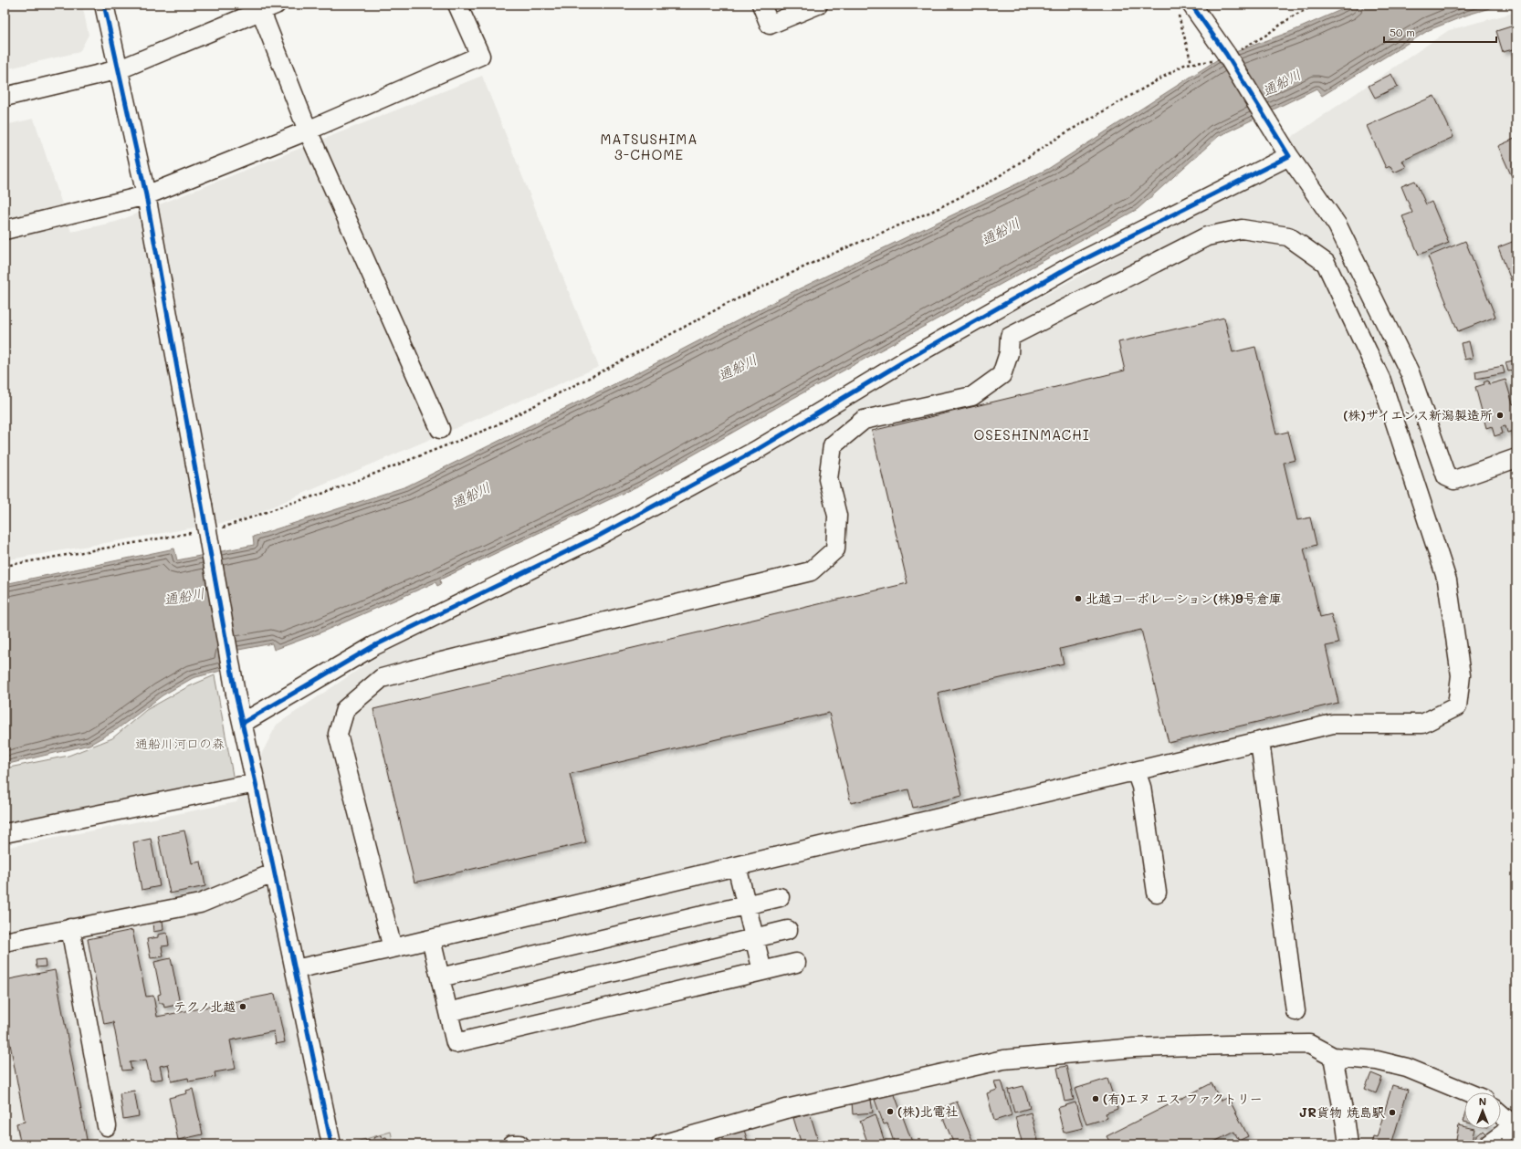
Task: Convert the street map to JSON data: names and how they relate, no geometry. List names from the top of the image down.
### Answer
{
  "districts": ["MATSUSHIMA 3-CHOME", "OSESHINMACHI"],
  "water": ["通船川"],
  "parks": ["通船川河口の森"],
  "places": [
    "(株)ザイエンス新潟製造所",
    "北越コーポレーション(株)9号倉庫",
    "テクノ北越",
    "(有)エヌ エス ファクトリー",
    "(株)北電社",
    "JR貨物 焼島駅"
  ],
  "scale_bar": "50 m",
  "north": "top"
}
